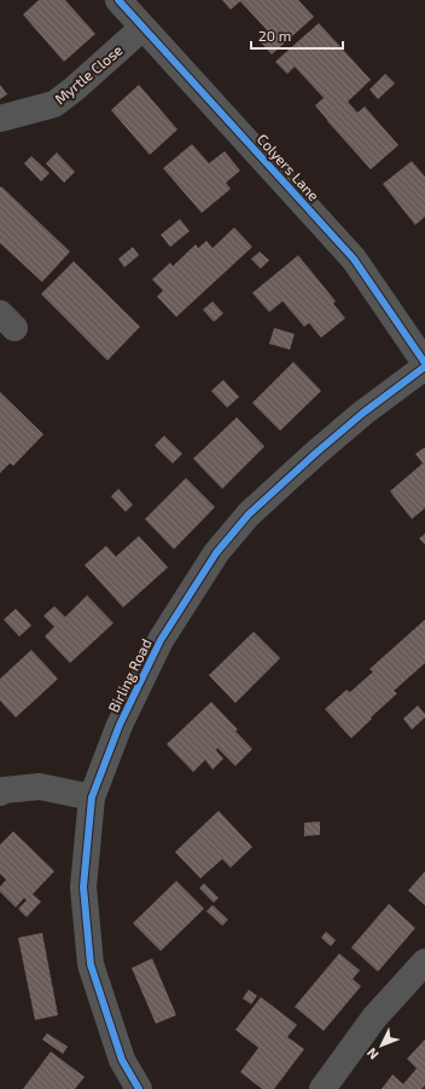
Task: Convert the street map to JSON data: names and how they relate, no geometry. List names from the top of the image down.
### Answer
{
  "streets": {
    "street": ["Myrtle Close", "Colyers Lane", "Birling Road"]
  },
  "crossings": [
    ["Myrtle Close", "Colyers Lane"]
  ],
  "scale_bar": "20 m",
  "north": "bottom left"
}
